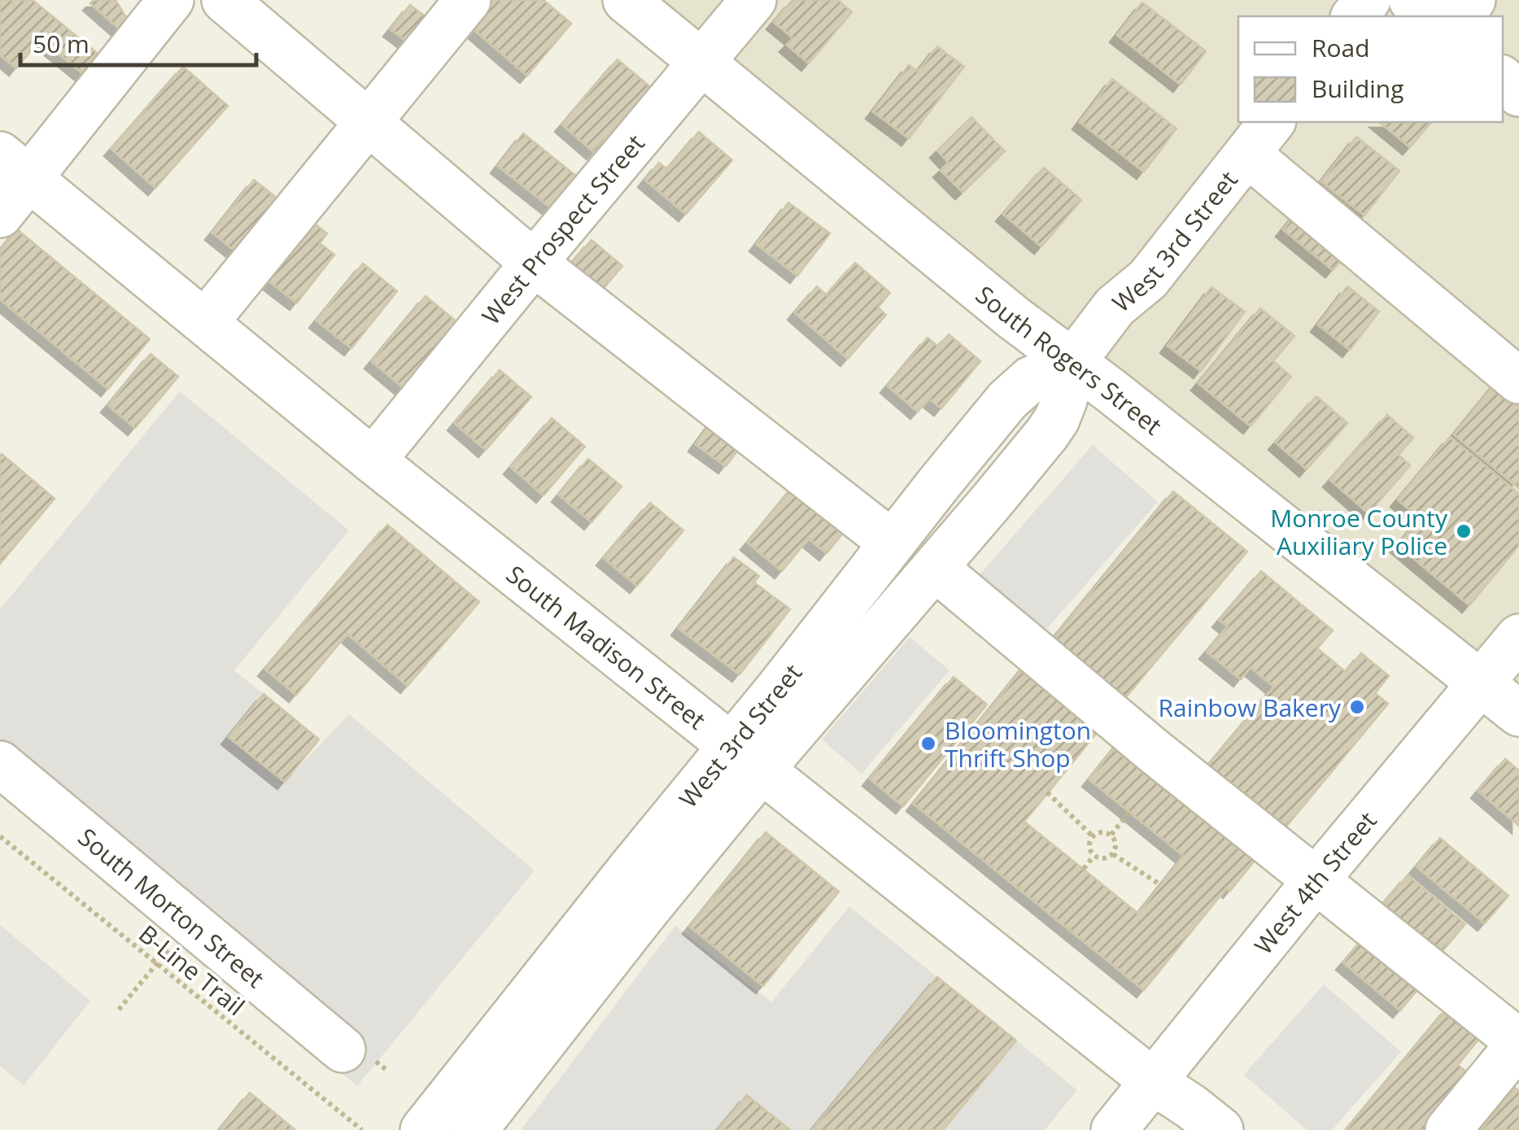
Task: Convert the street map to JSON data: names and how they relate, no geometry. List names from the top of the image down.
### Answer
{
  "streets": {
    "street": [
      "West Prospect Street",
      "West 3rd Street",
      "South Rogers Street",
      "South Madison Street",
      "West 4th Street",
      "South Morton Street"
    ],
    "path": ["B-Line Trail"]
  },
  "crossings": [
    ["West Prospect Street", "South Rogers Street"],
    ["West Prospect Street", "South Madison Street"],
    ["West 3rd Street", "South Rogers Street"],
    ["West 3rd Street", "South Madison Street"],
    ["South Rogers Street", "West 4th Street"],
    ["South Madison Street", "West 4th Street"]
  ],
  "places": ["Monroe County Auxiliary Police", "Rainbow Bakery", "Bloomington Thrift Shop"],
  "legend": ["Road", "Building"],
  "scale_bar": "50 m"
}
